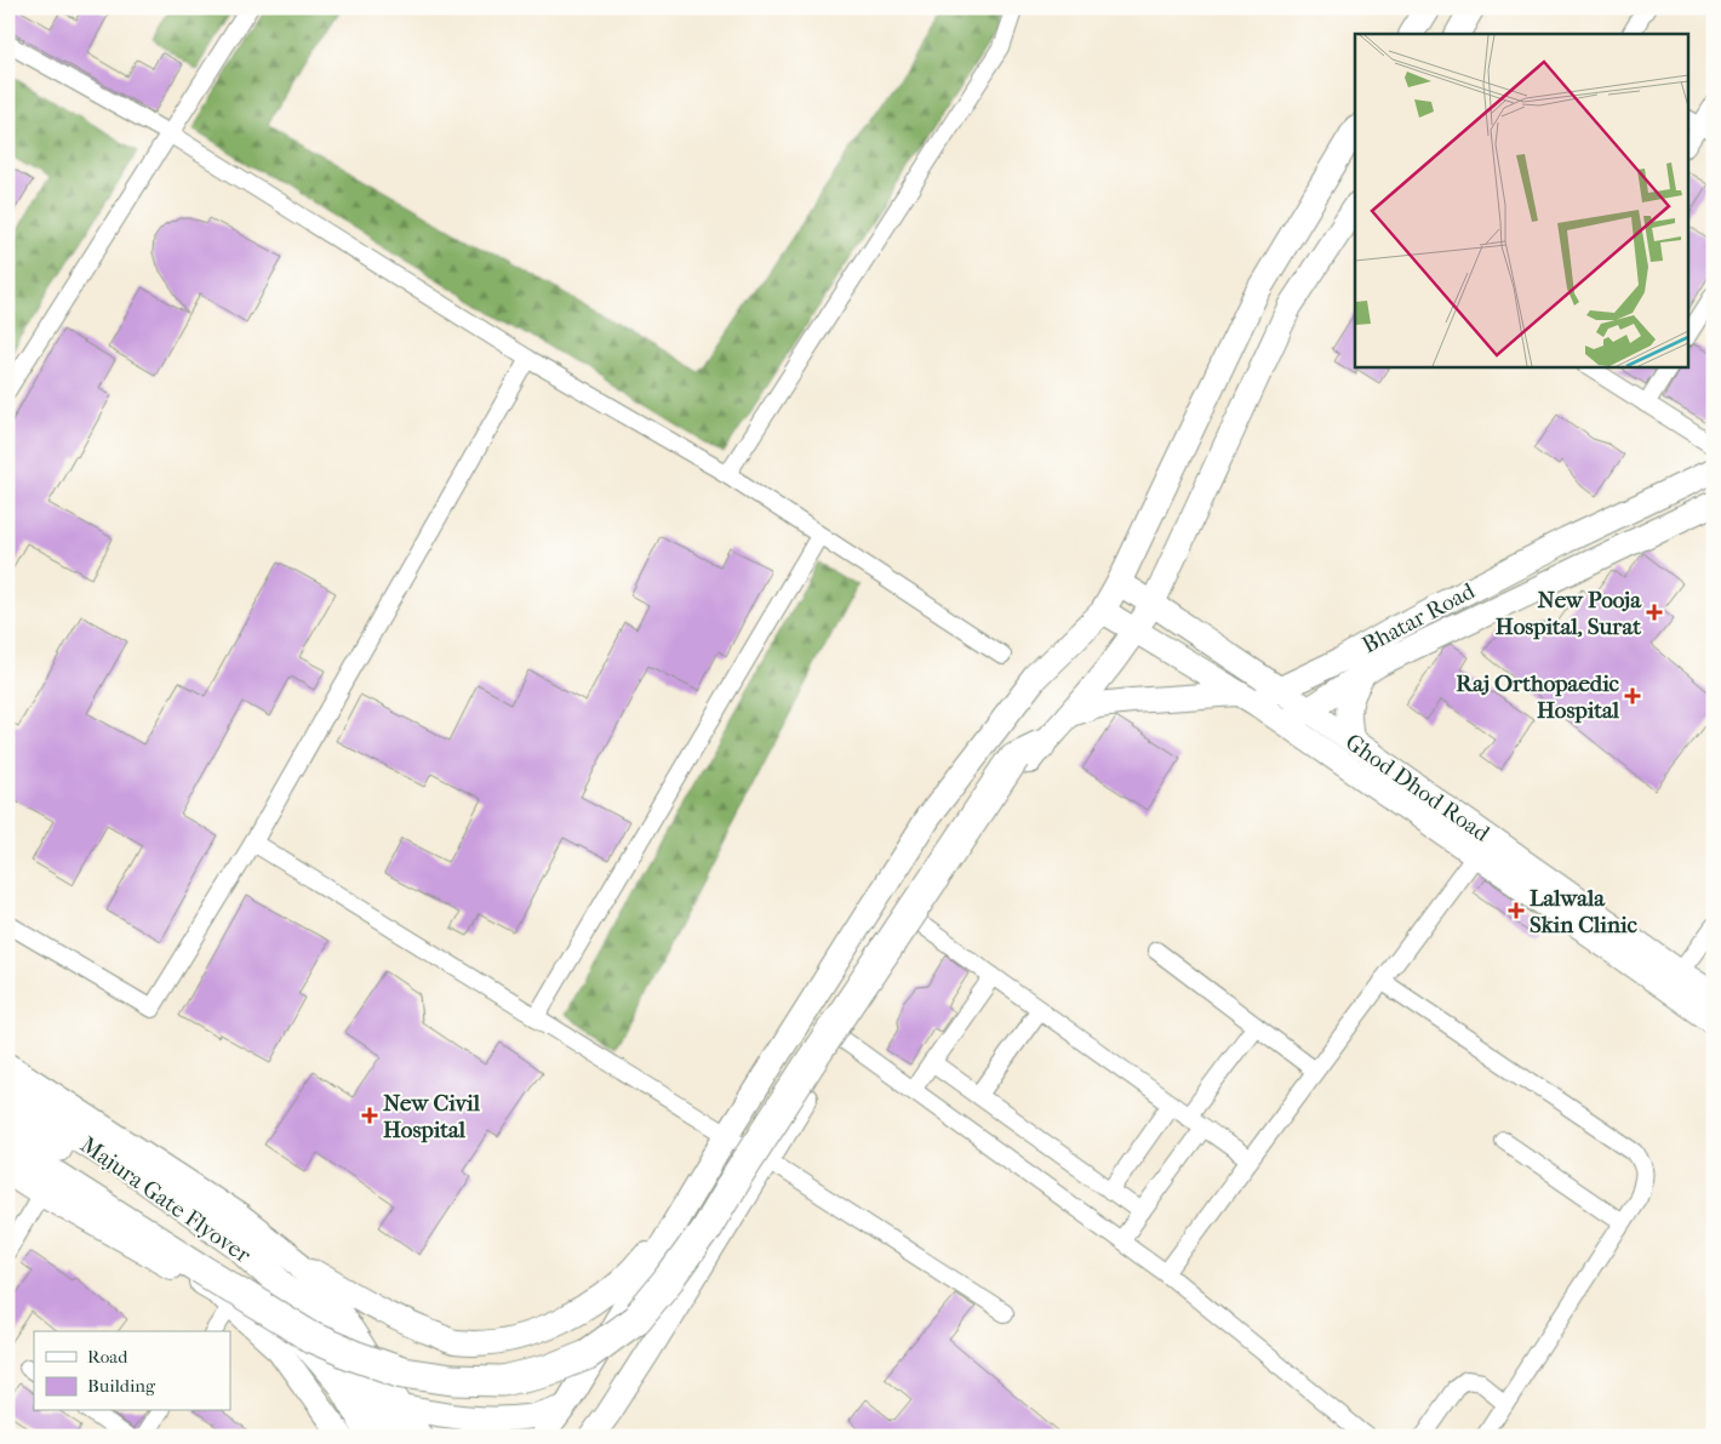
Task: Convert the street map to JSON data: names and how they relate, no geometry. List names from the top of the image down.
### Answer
{
  "streets": {
    "highway": ["Majura Gate Flyover"],
    "street": ["Bhatar Road", "Ghod Dhod Road"]
  },
  "crossings": [
    ["Bhatar Road", "Ghod Dhod Road"]
  ],
  "places": {
    "health": [
      "New Pooja Hospital, Surat",
      "Raj Orthopaedic Hospital",
      "Lalwala Skin Clinic",
      "New Civil Hospital"
    ]
  },
  "legend": ["Road", "Building"]
}
